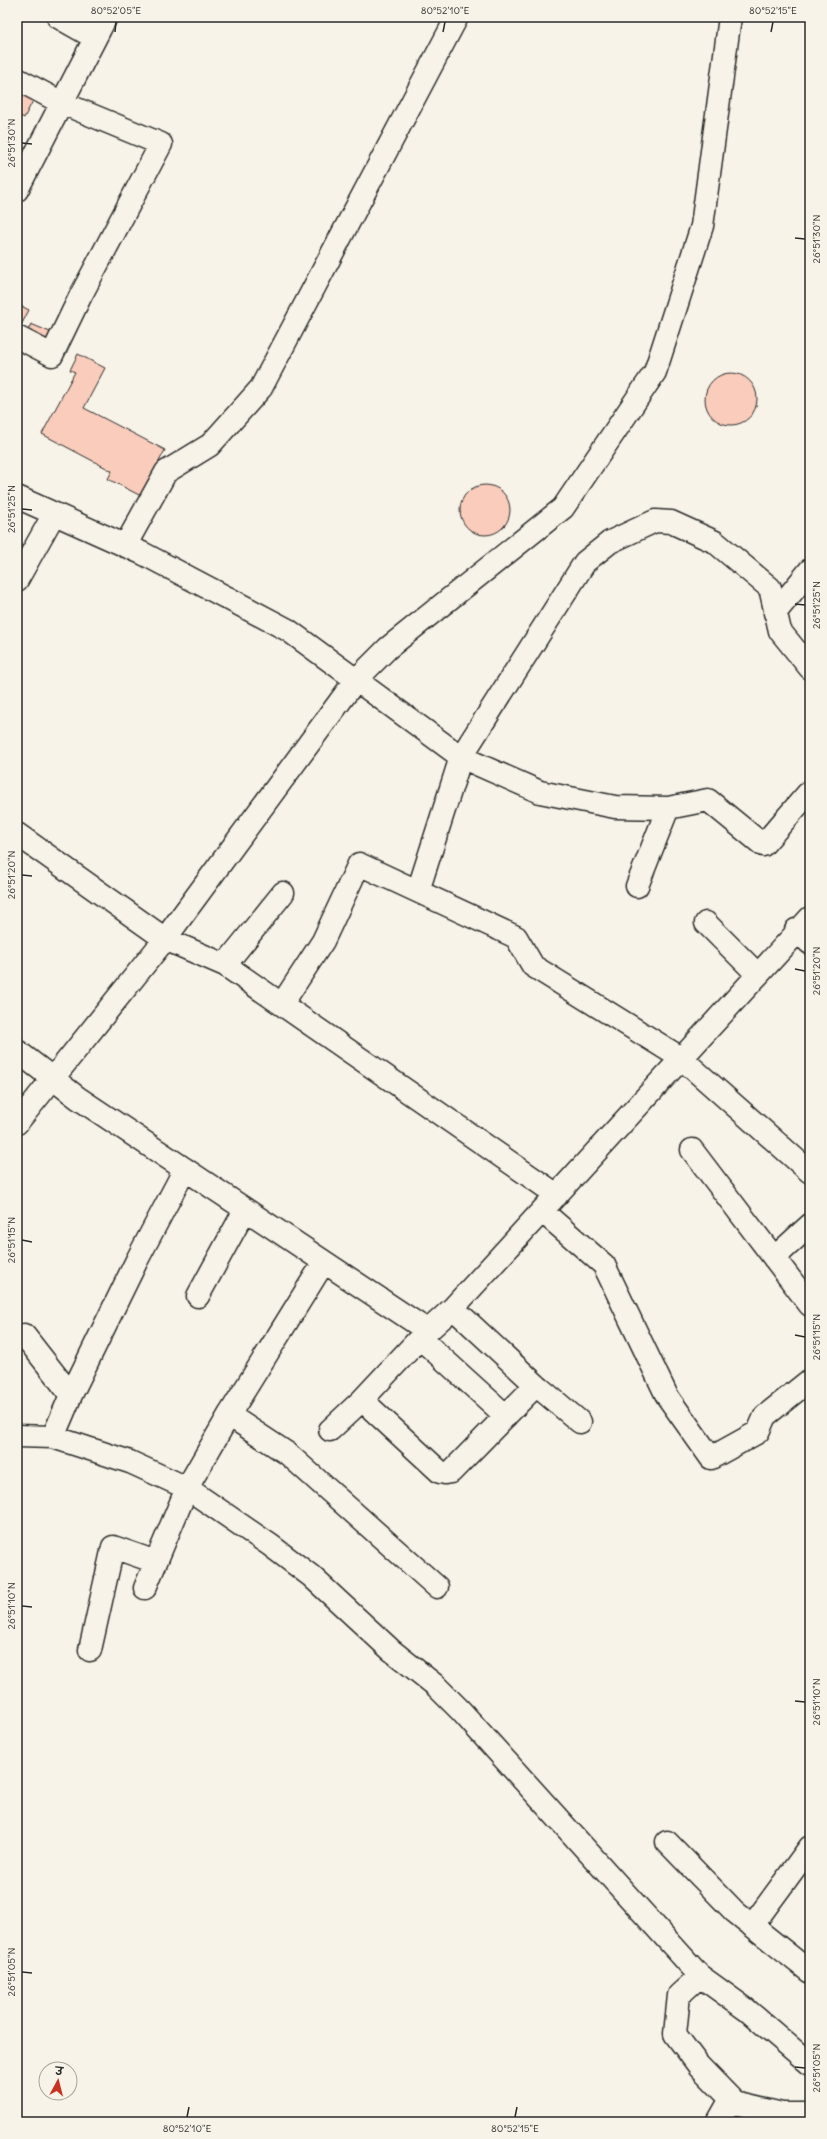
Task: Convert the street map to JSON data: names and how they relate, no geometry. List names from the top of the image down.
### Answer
{
  "north": "top",
  "coordinates": [
    "80°52'05\"E",
    "80°52'10\"E",
    "80°52'15\"E",
    "26°51'30\"N",
    "26°51'25\"N",
    "26°51'20\"N",
    "26°51'15\"N",
    "26°51'10\"N",
    "26°51'05\"N"
  ]
}
